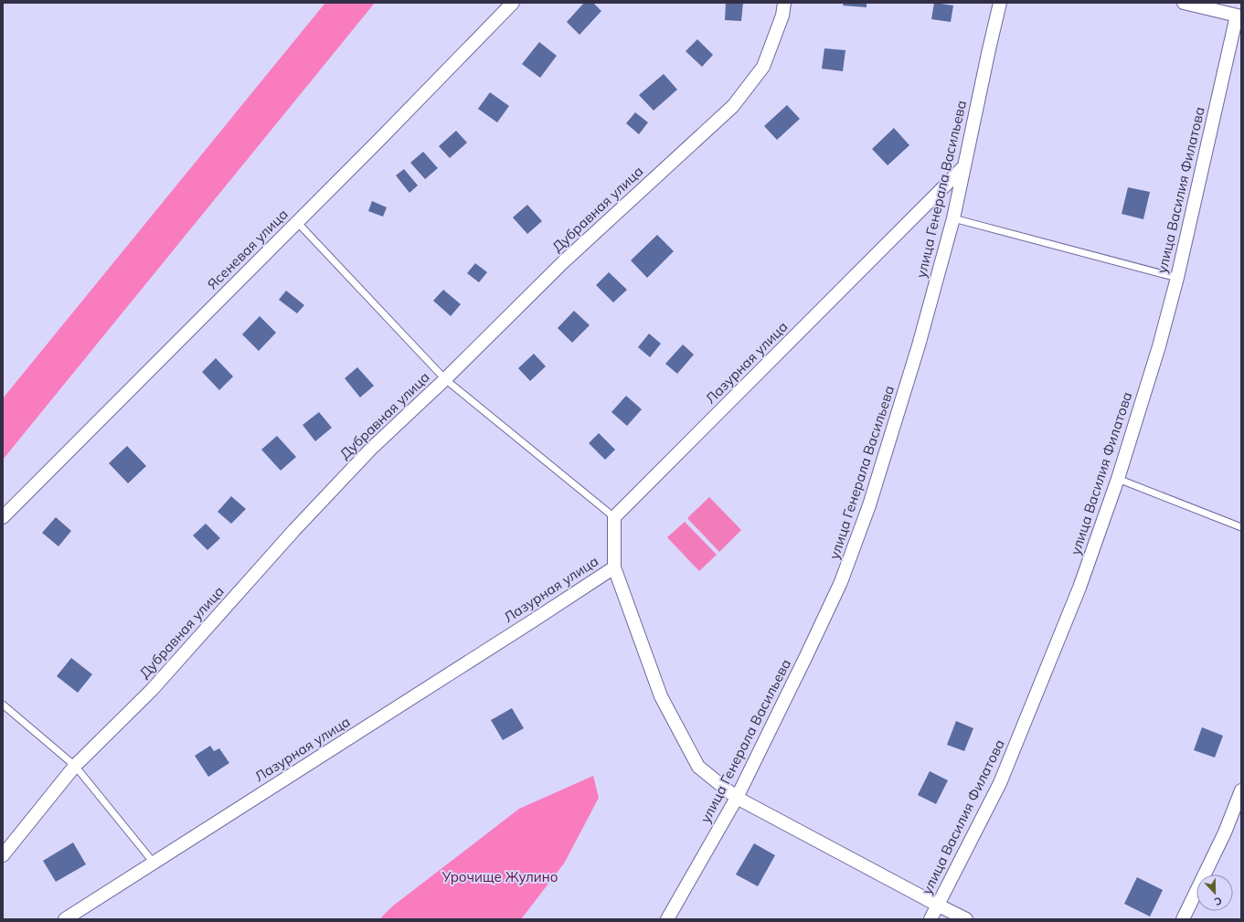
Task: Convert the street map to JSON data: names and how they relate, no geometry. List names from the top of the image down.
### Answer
{
  "streets": {
    "street": [
      "улица Генерала Васильева",
      "улица Василия Филатова",
      "Дубравная улица",
      "Ясеневая улица",
      "Лазурная улица"
    ]
  },
  "crossings": [
    ["улица Генерала Васильева", "Лазурная улица"]
  ],
  "parks": ["Урочище Жулино"],
  "north": "bottom"
}
